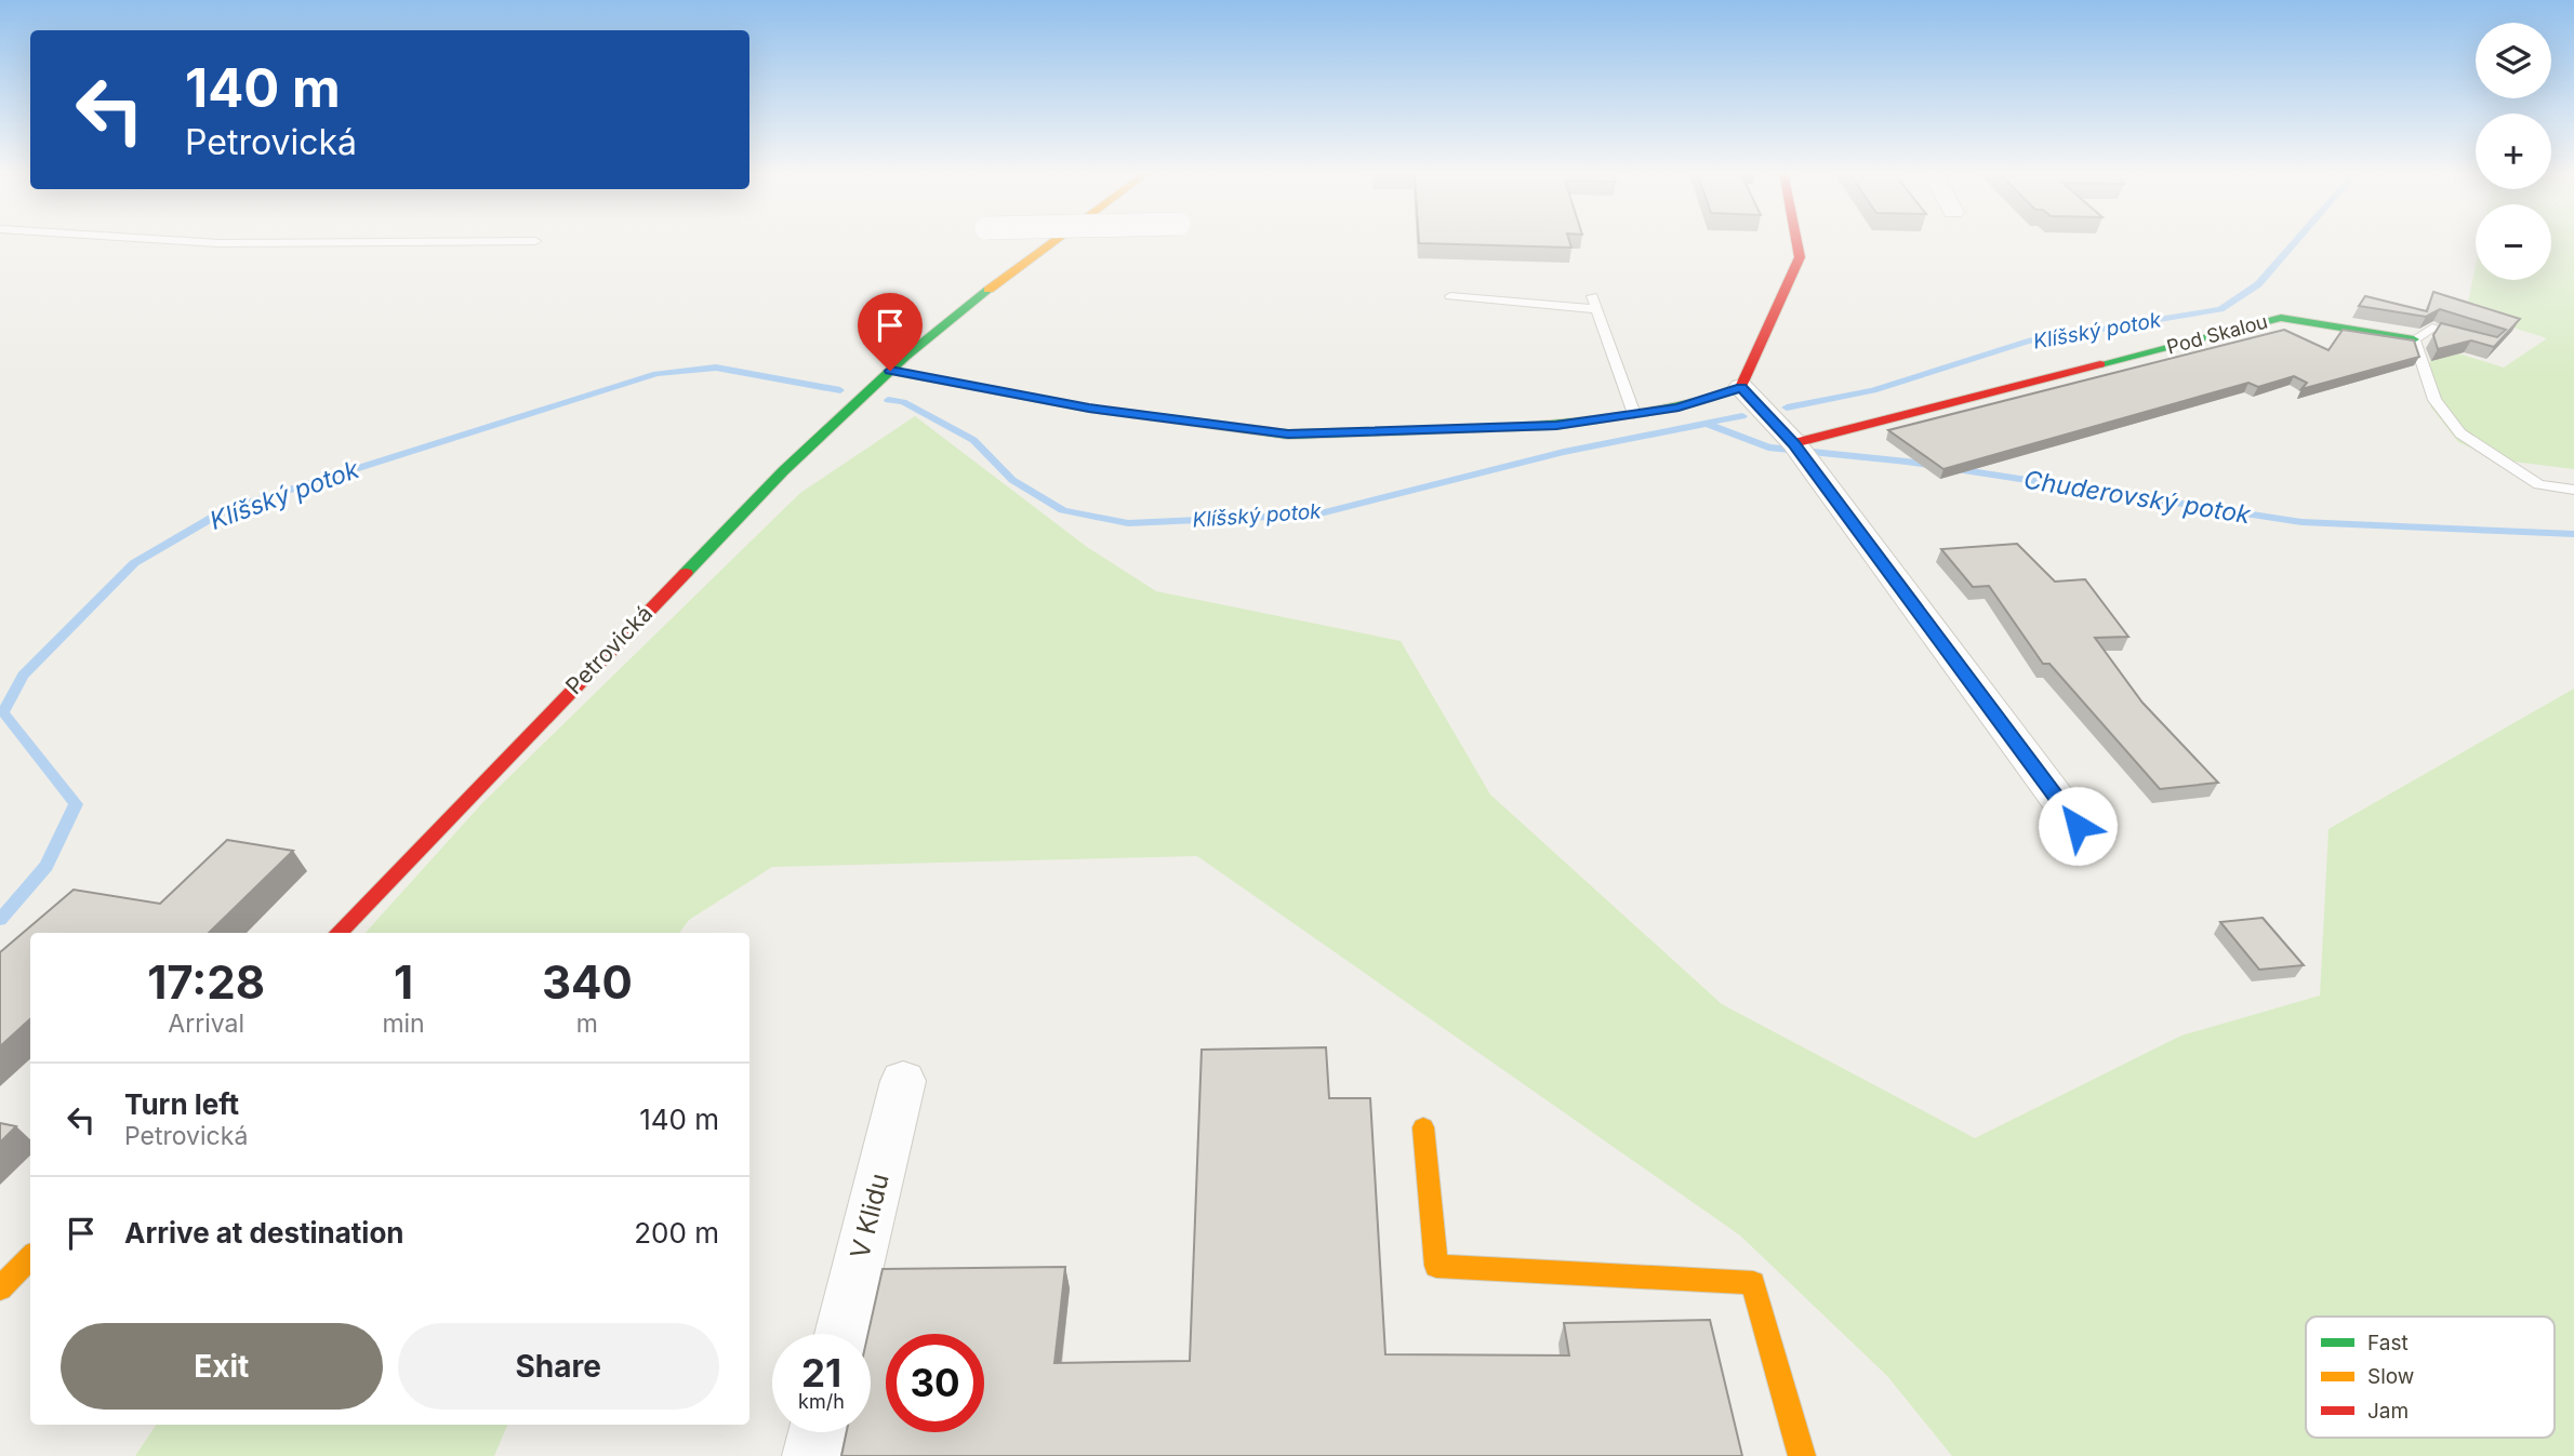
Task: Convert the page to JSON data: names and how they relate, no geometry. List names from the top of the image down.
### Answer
{
  "streets": {
    "street": ["Pod Skalou", "Petrovická", "V Klidu"]
  },
  "water": ["Klíšský potok", "Chuderovský potok"],
  "legend": ["Fast", "Slow", "Jam"],
  "page": {
    "map_buttons": ["+", "−"],
    "turn": ["140 m", "Petrovická"],
    "eta": [
      "17:28",
      "Arrival",
      "1",
      "min",
      "340",
      "m"
    ],
    "list": [
      {
        "name": "Turn left",
        "note": "Petrovická",
        "value": "140 m"
      },
      {
        "name": "Arrive at destination",
        "value": "200 m"
      }
    ],
    "buttons": ["Exit", "Share"],
    "speed": "21 km/h",
    "limit": "30"
  }
}
